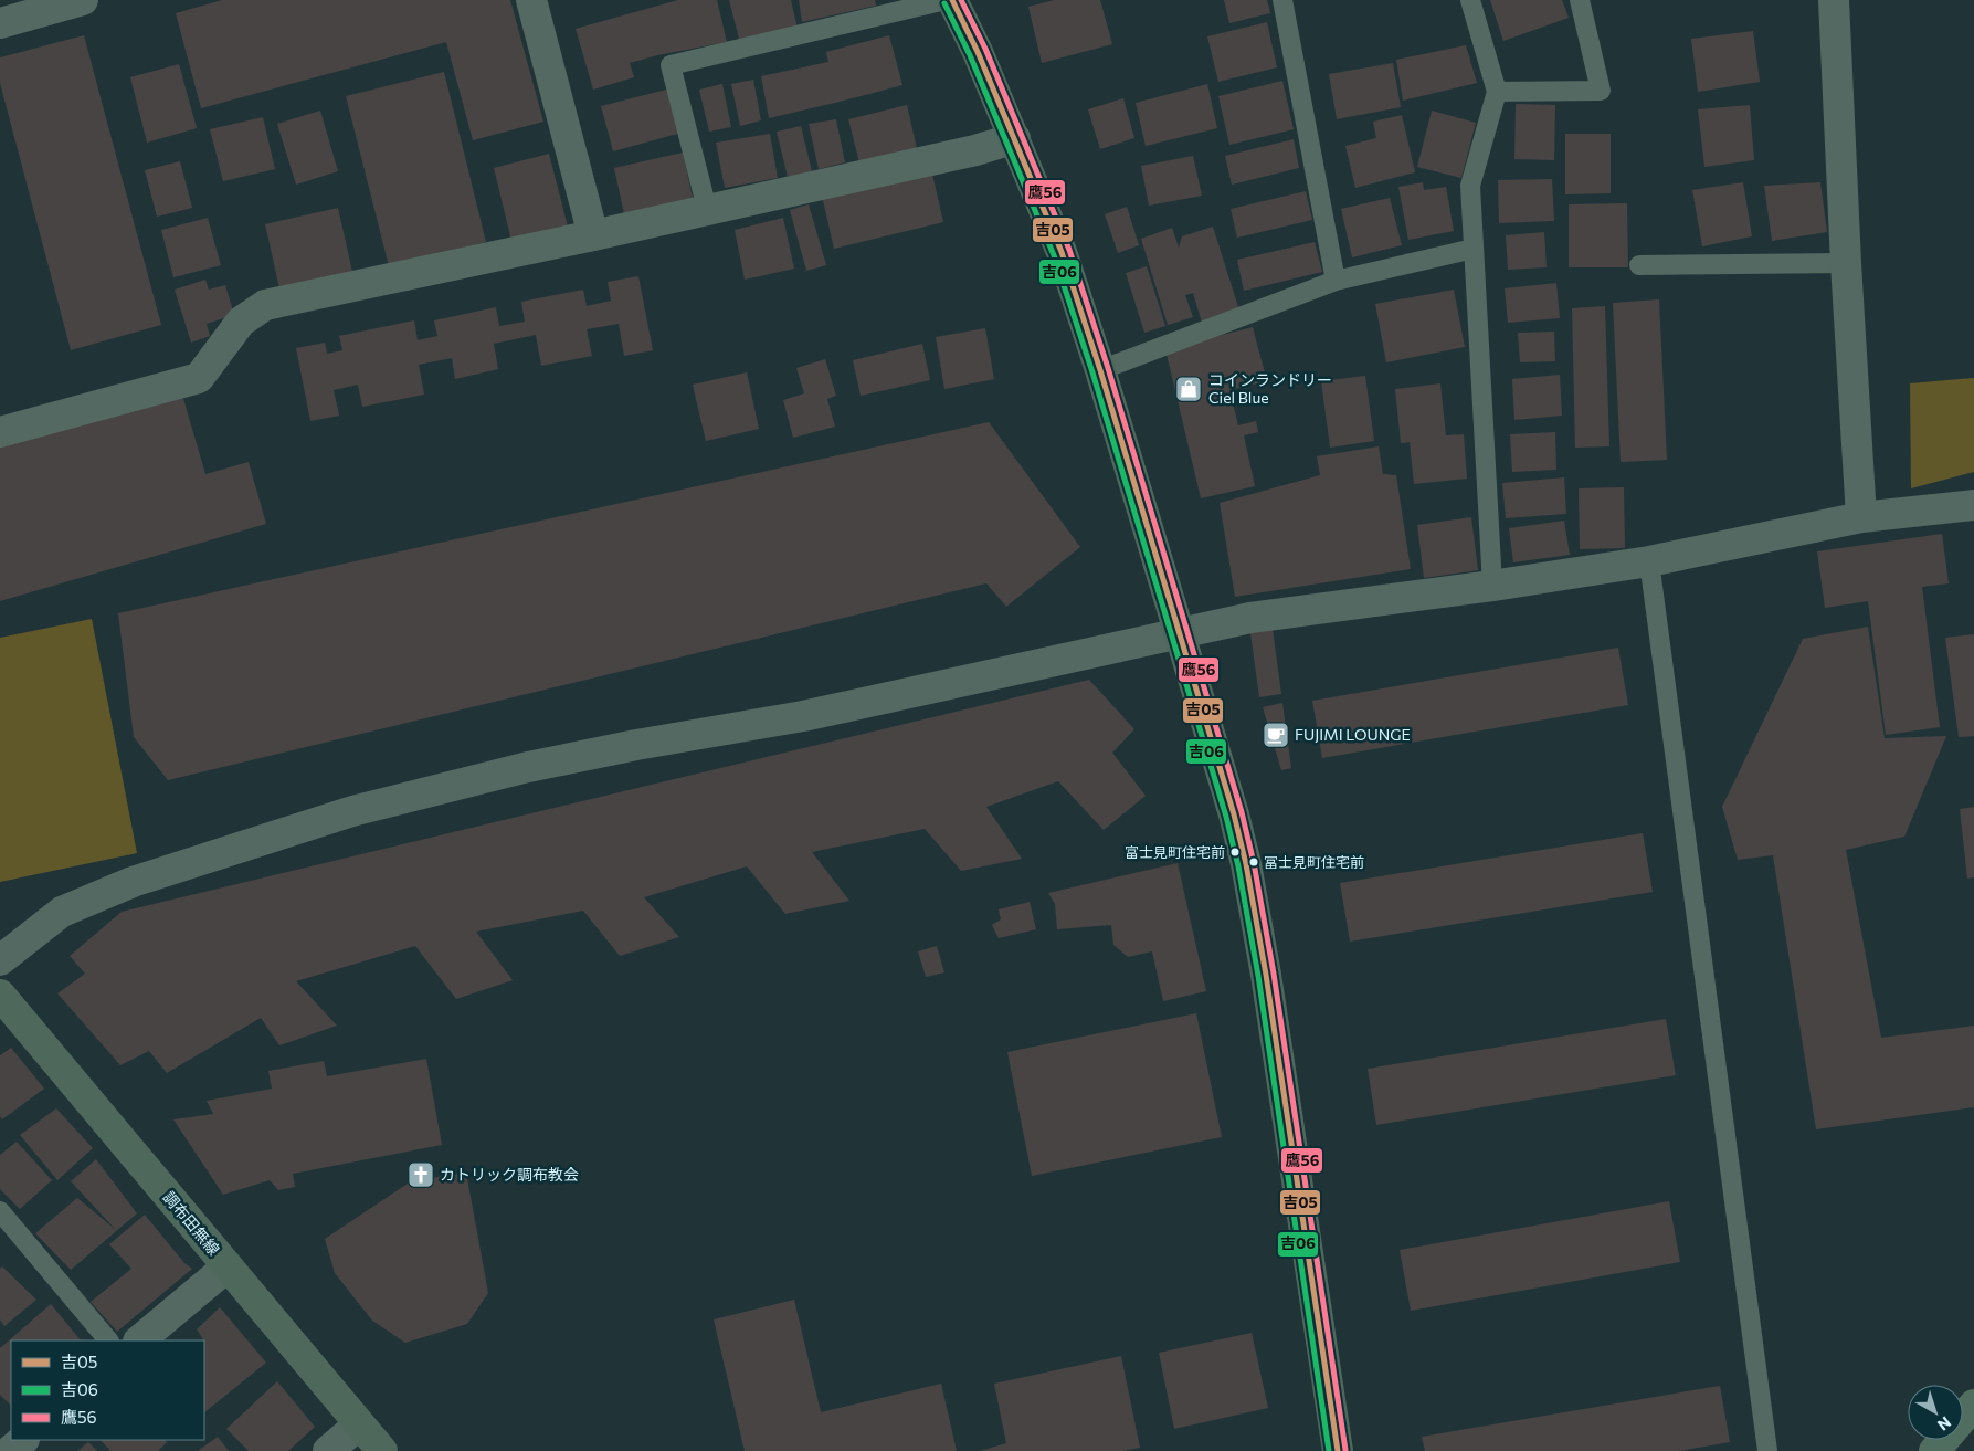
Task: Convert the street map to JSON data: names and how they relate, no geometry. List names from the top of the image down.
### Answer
{
  "streets": {
    "main road": ["調布田無線"]
  },
  "places": {
    "shop": ["コインランドリー Ciel Blue"],
    "cafe": ["FUJIMI LOUNGE"],
    "other": ["富士見町住宅前", "冨士見町住宅前"],
    "church": ["カトリック調布教会"]
  },
  "lines": ["transit line 吉05", "transit line 鷹56", "transit line 吉06"],
  "legend": ["吉05", "吉06", "鷹56"],
  "north": "bottom right"
}
